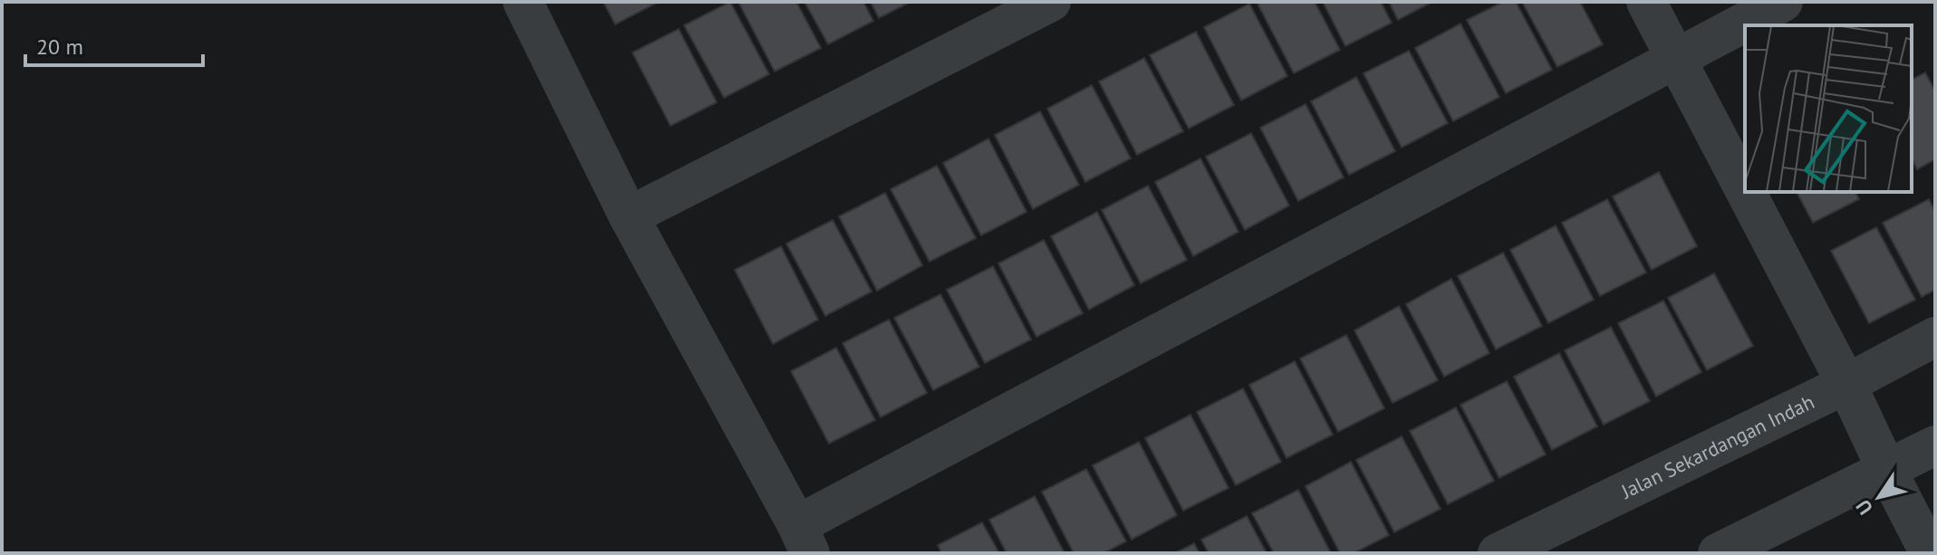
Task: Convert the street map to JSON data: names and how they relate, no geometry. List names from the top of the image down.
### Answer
{
  "streets": {
    "street": ["Jalan Sekardangan Indah"]
  },
  "scale_bar": "20 m",
  "north": "bottom left"
}
